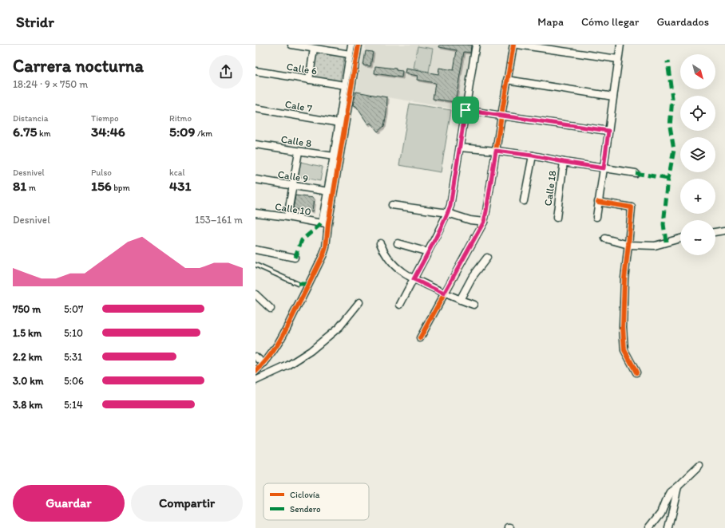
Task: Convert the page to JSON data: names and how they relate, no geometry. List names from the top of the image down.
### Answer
{
  "streets": {
    "street": [
      "Calle 6",
      "Cale 7",
      "Calle 8",
      "Calle 9",
      "Calle 18",
      "Calle 10"
    ]
  },
  "legend": ["Ciclovía", "Sendero"],
  "north": "bottom right",
  "page": {
    "header": "Stridr",
    "nav": ["Mapa", "Cómo llegar", "Guardados"],
    "heading": ["Carrera nocturna", "18:24 · 9 × 750 m"],
    "map_buttons": ["+", "−"],
    "stats": [
      ["Distancia", "6.75 km"],
      ["Tiempo", "34:46"],
      ["Ritmo", "5:09 /km"],
      ["Desnivel", "81 m"],
      ["Pulso", "156 bpm"],
      ["kcal", "431"]
    ],
    "chart": ["Desnivel", "153–161 m"],
    "list": [
      {
        "name": "750 m",
        "note": "5:07"
      },
      {
        "name": "1.5 km",
        "note": "5:10"
      },
      {
        "name": "2.2 km",
        "note": "5:31"
      },
      {
        "name": "3.0 km",
        "note": "5:06"
      },
      {
        "name": "3.8 km",
        "note": "5:14"
      }
    ],
    "buttons": ["Guardar", "Compartir"]
  }
}
